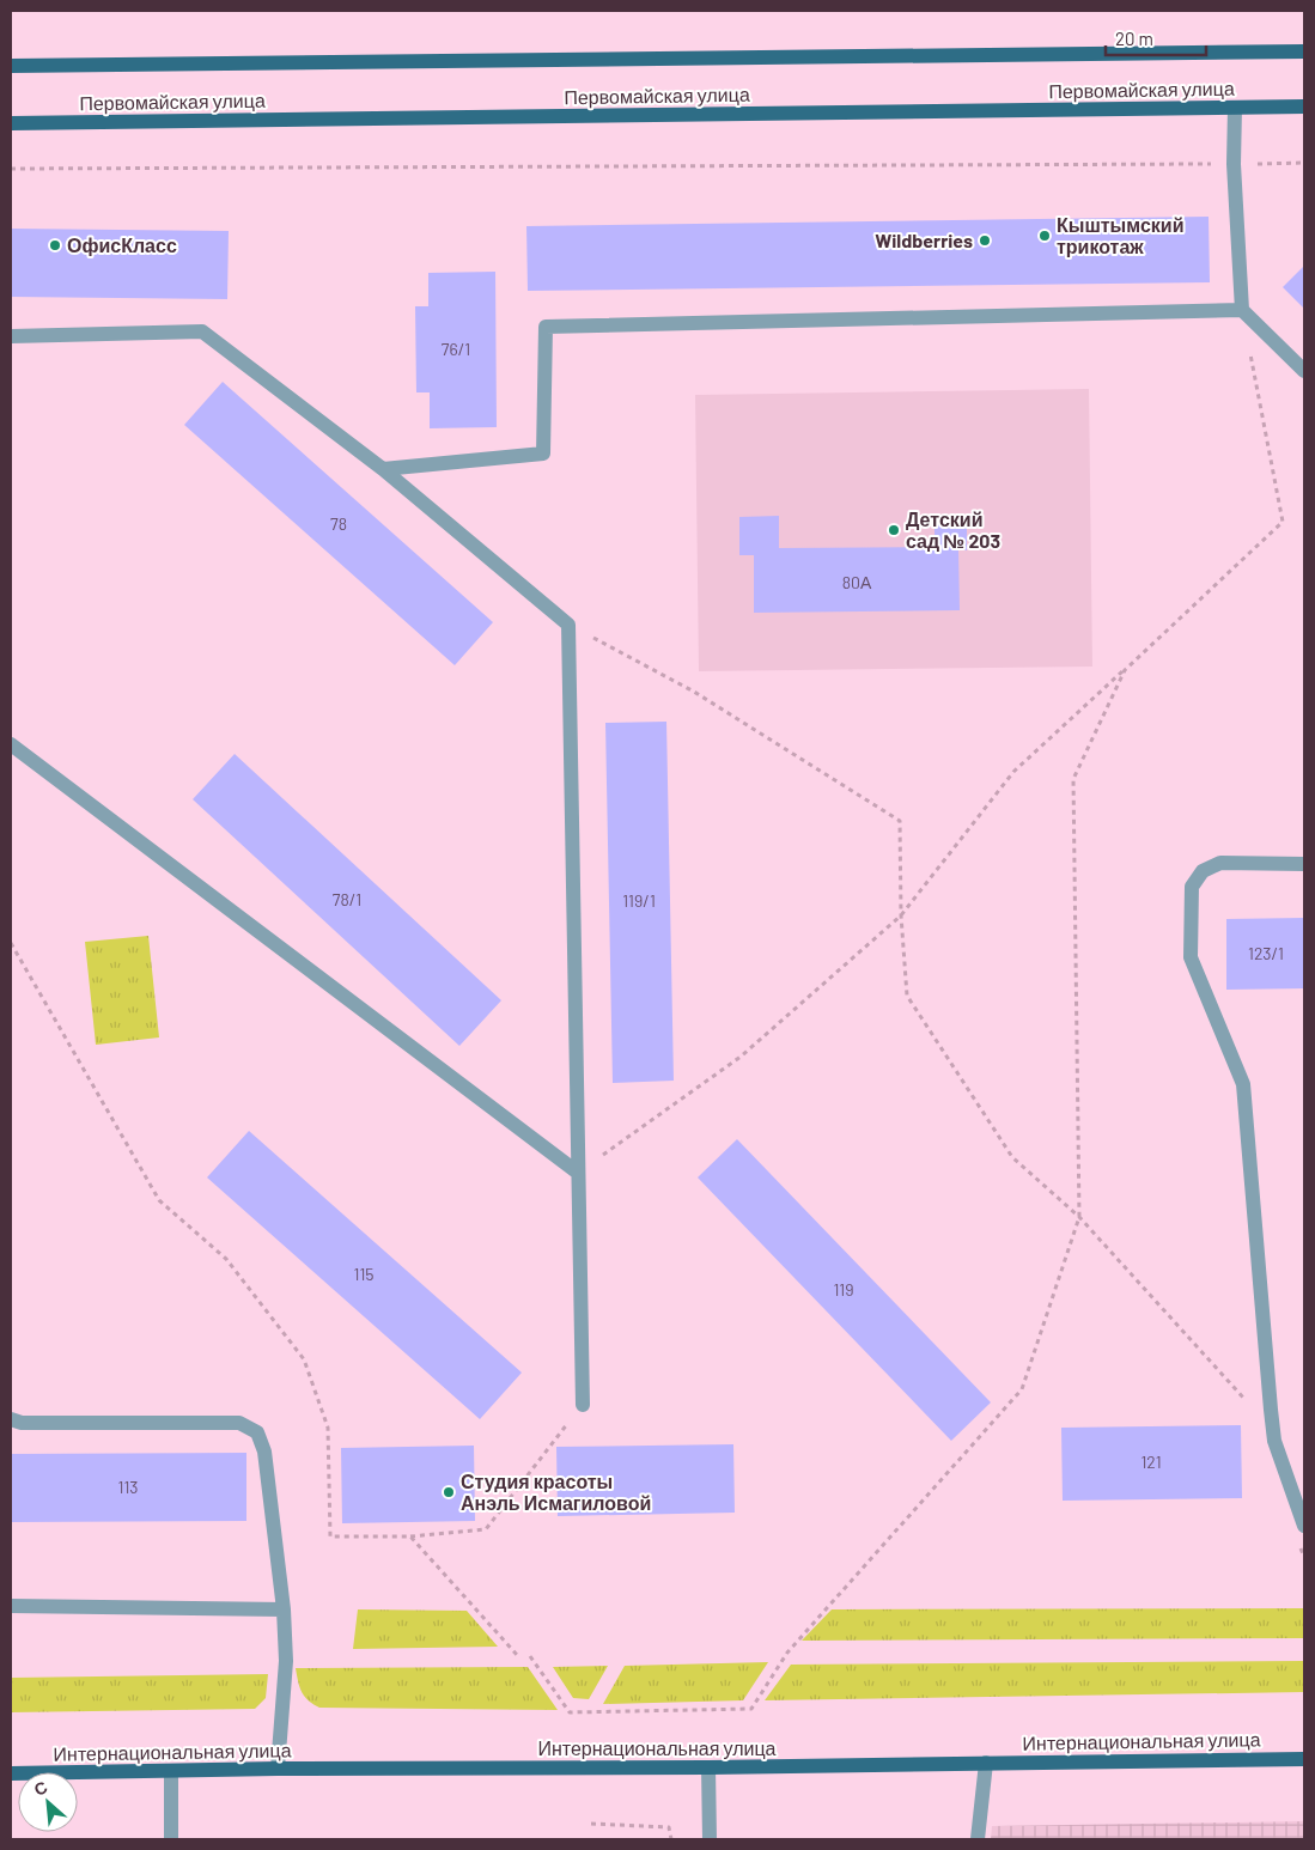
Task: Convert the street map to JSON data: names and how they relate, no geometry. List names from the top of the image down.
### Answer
{
  "streets": {
    "main road": ["Первомайская улица", "Интернациональная улица"]
  },
  "places": [
    "Кыштымский трикотаж",
    "Wildberries",
    "ОфисКласс",
    "Детский сад № 203",
    "Студия красоты Анэль Исмагиловой"
  ],
  "house_numbers": [
    "76/1",
    "78",
    "80А",
    "78/1",
    "119/1",
    "123/1",
    "115",
    "119",
    "121",
    "113"
  ],
  "scale_bar": "20 m",
  "north": "top left"
}
